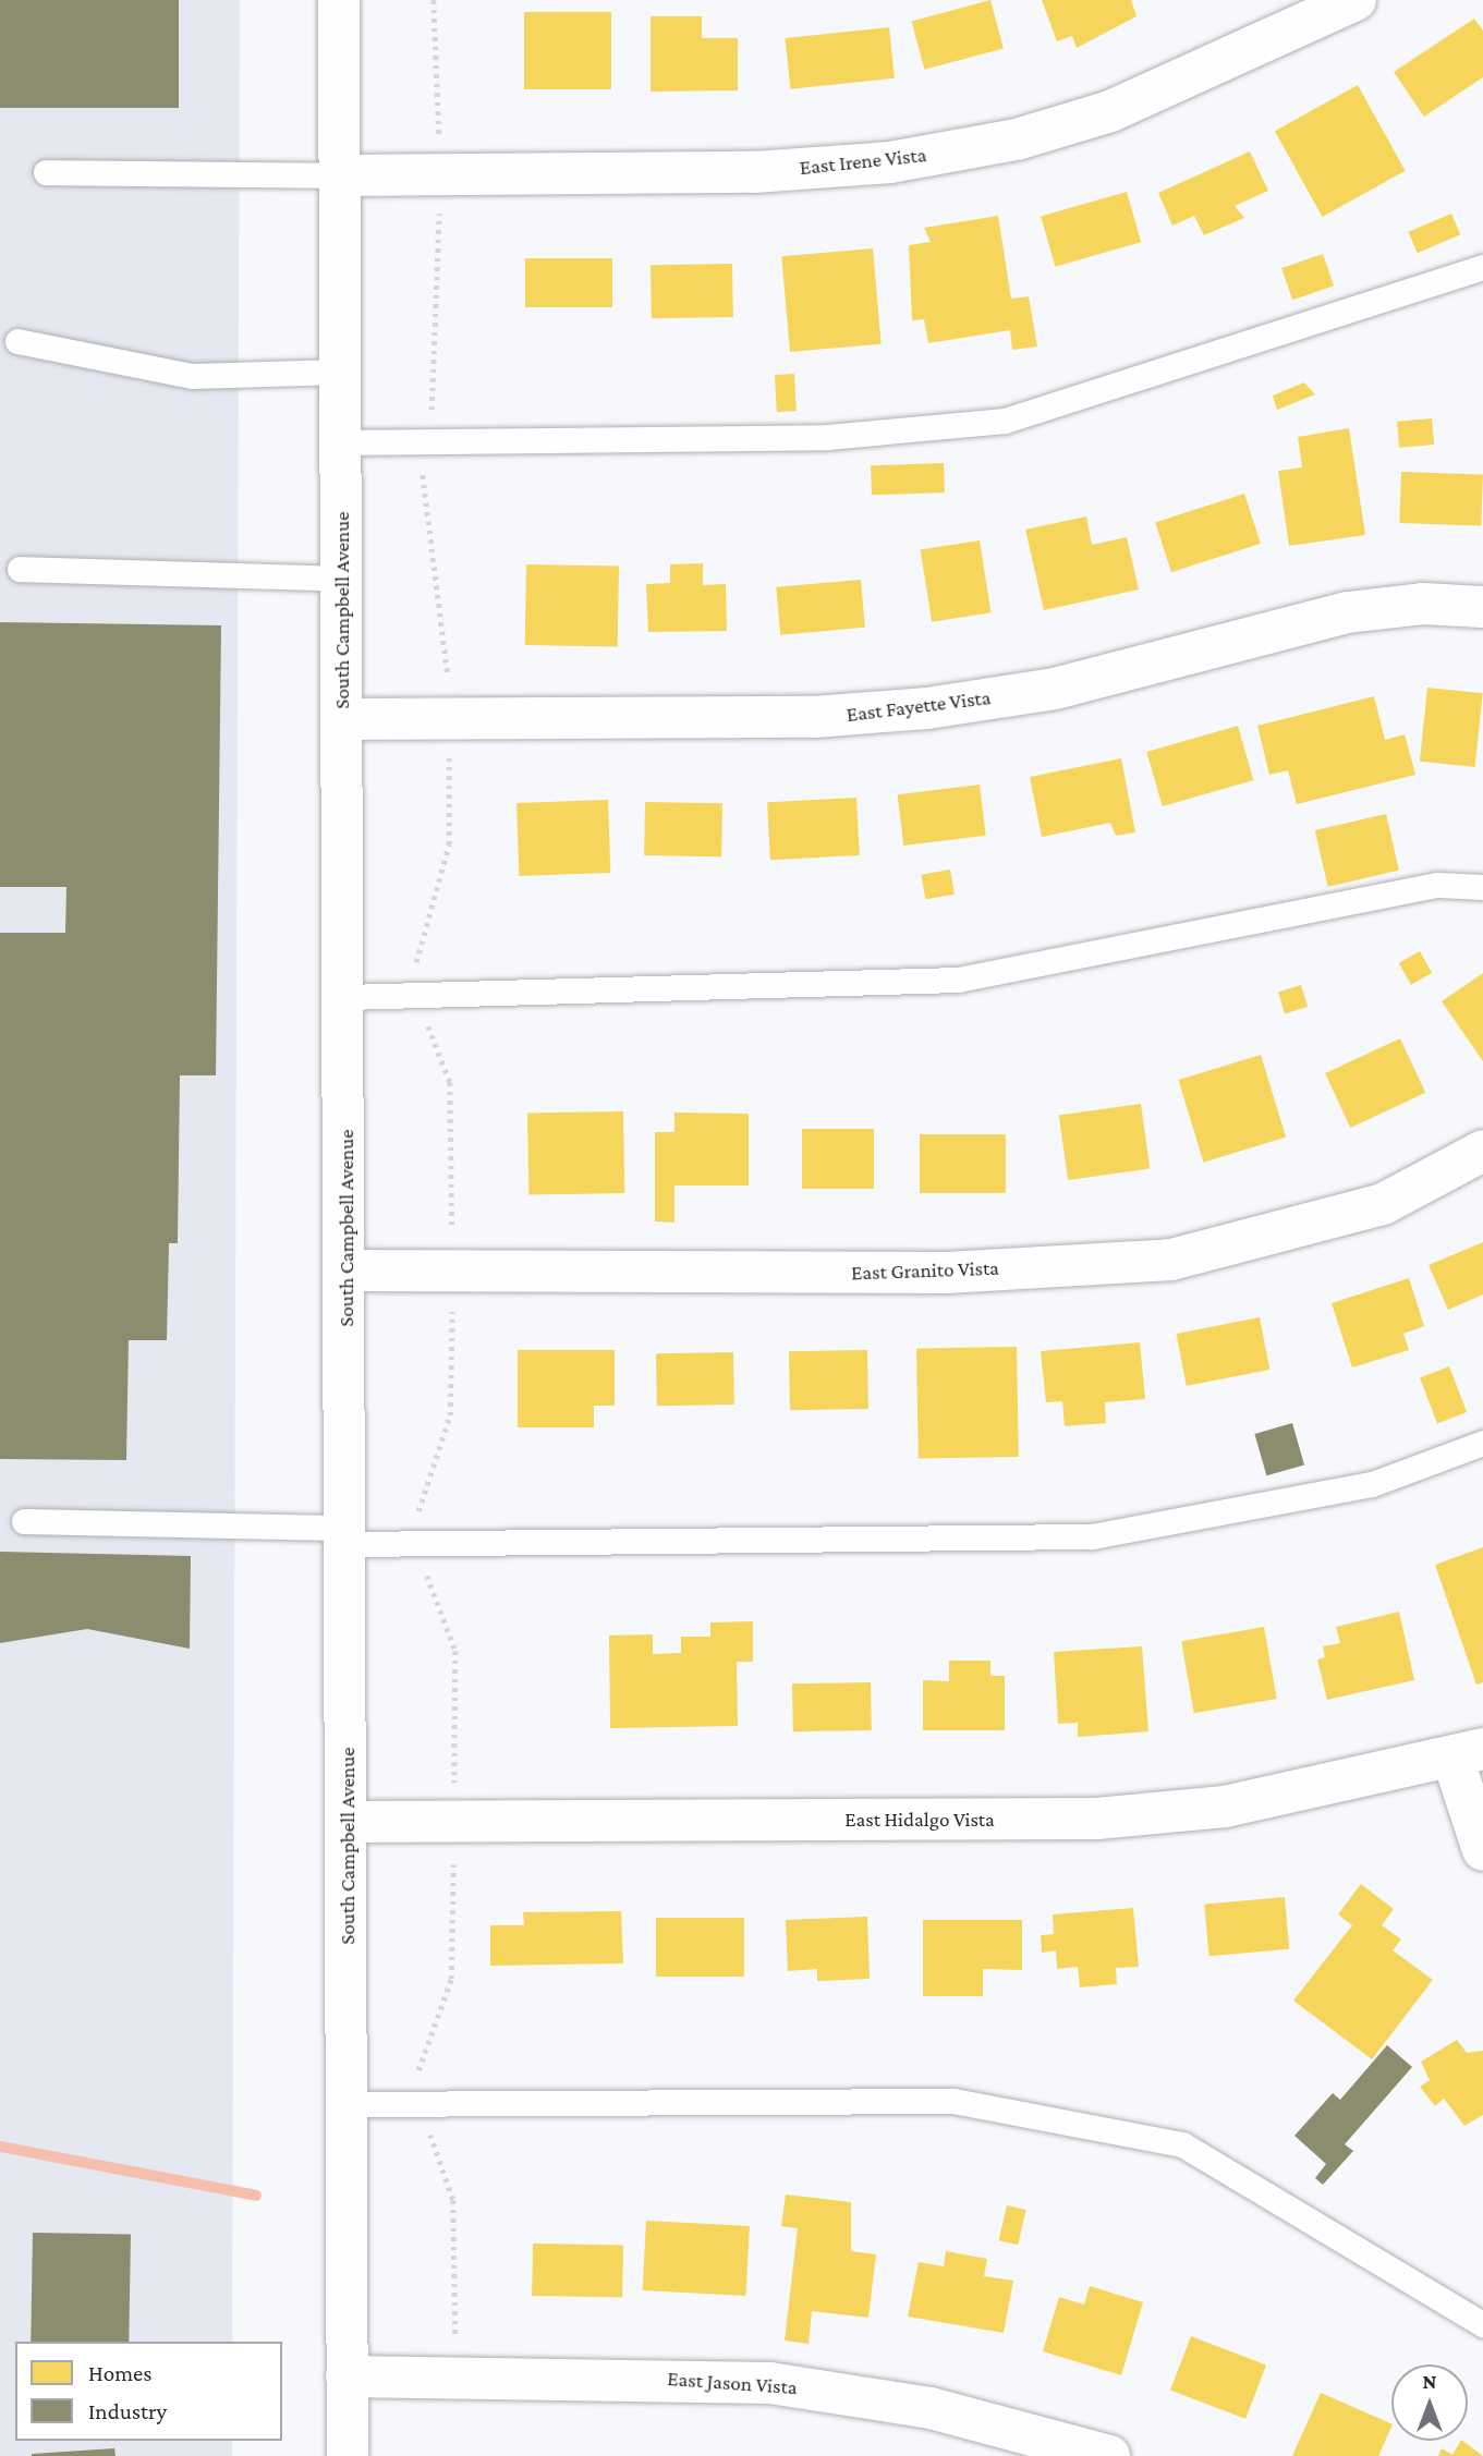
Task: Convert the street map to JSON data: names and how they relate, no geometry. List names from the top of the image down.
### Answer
{
  "streets": {
    "street": [
      "East Irene Vista",
      "South Campbell Avenue",
      "East Fayette Vista",
      "East Granito Vista",
      "East Hidalgo Vista",
      "East Jason Vista"
    ]
  },
  "crossings": [
    ["East Irene Vista", "South Campbell Avenue"],
    ["South Campbell Avenue", "East Fayette Vista"],
    ["South Campbell Avenue", "East Granito Vista"],
    ["South Campbell Avenue", "East Hidalgo Vista"],
    ["South Campbell Avenue", "East Jason Vista"]
  ],
  "legend": ["Homes", "Industry"],
  "north": "top"
}
